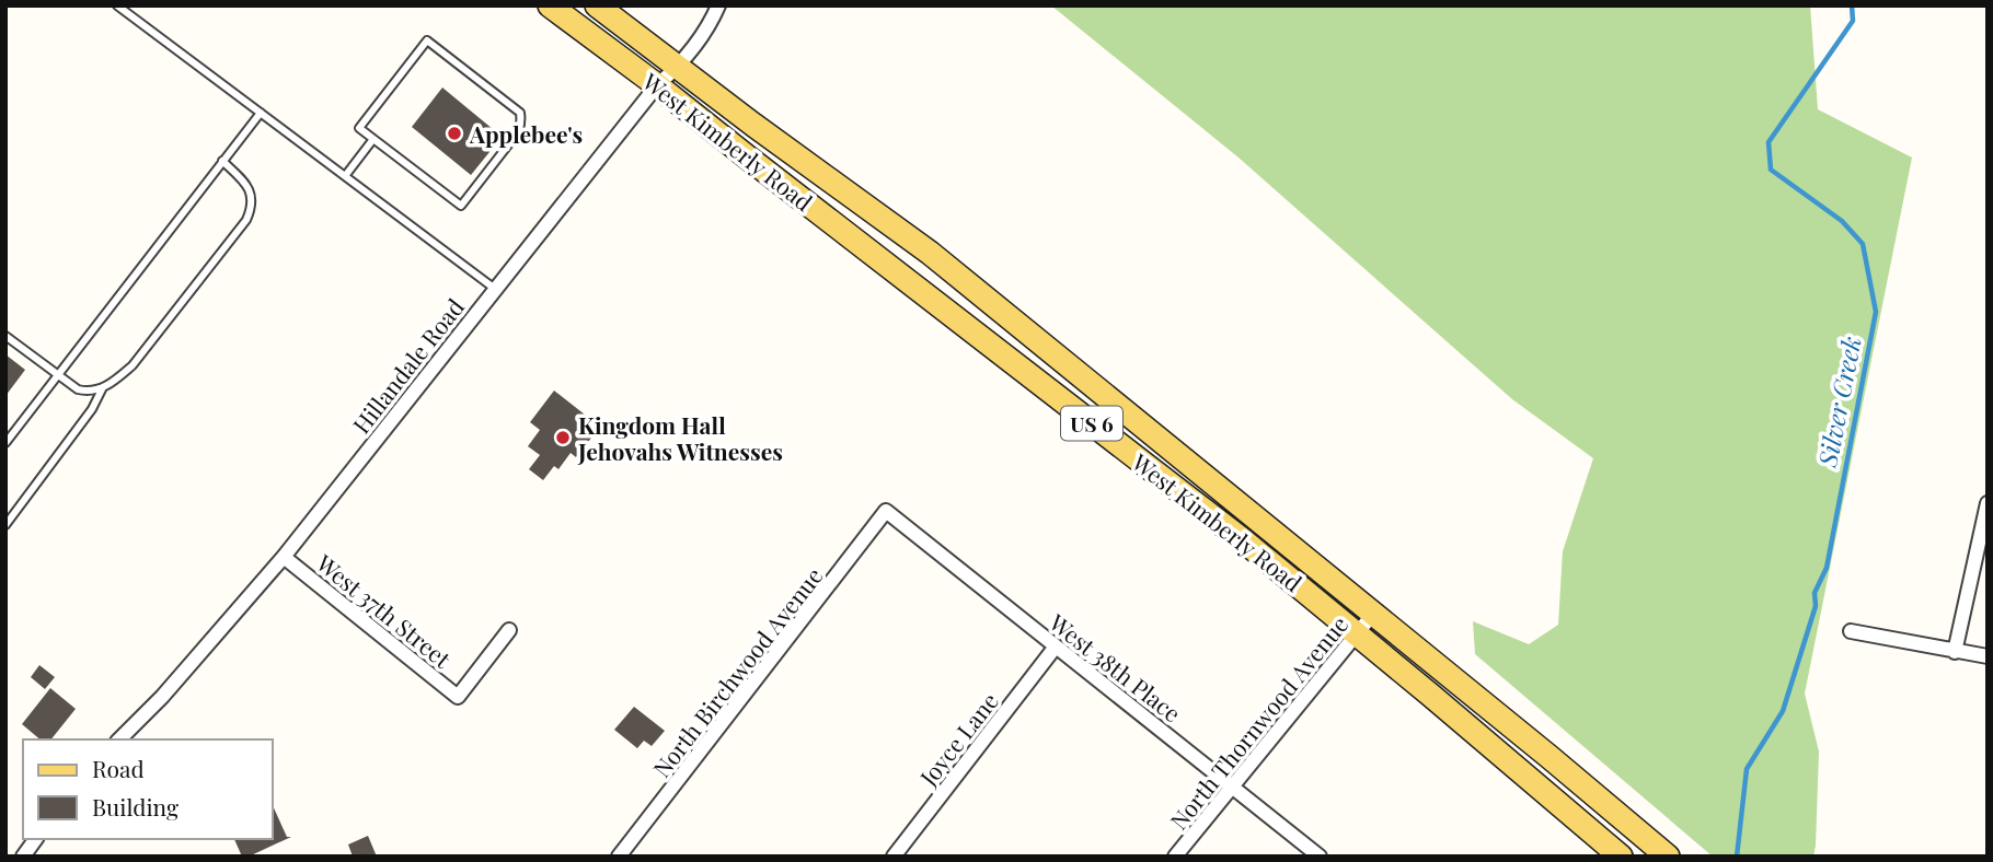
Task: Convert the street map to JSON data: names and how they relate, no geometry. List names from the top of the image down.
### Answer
{
  "streets": {
    "main road": ["West Kimberly Road", "US 6"],
    "street": [
      "Hillandale Road",
      "West 37th Street",
      "West 38th Place",
      "North Birchwood Avenue",
      "North Thornwood Avenue",
      "Joyce Lane"
    ]
  },
  "crossings": [
    ["West Kimberly Road", "Hillandale Road"],
    ["West Kimberly Road", "North Thornwood Avenue"],
    ["Hillandale Road", "West 37th Street"],
    ["West 38th Place", "North Birchwood Avenue"],
    ["West 38th Place", "North Thornwood Avenue"],
    ["West 38th Place", "Joyce Lane"]
  ],
  "water": ["Silver Creek"],
  "places": ["Applebee's", "Kingdom Hall Jehovahs Witnesses"],
  "legend": ["Road", "Building"]
}
